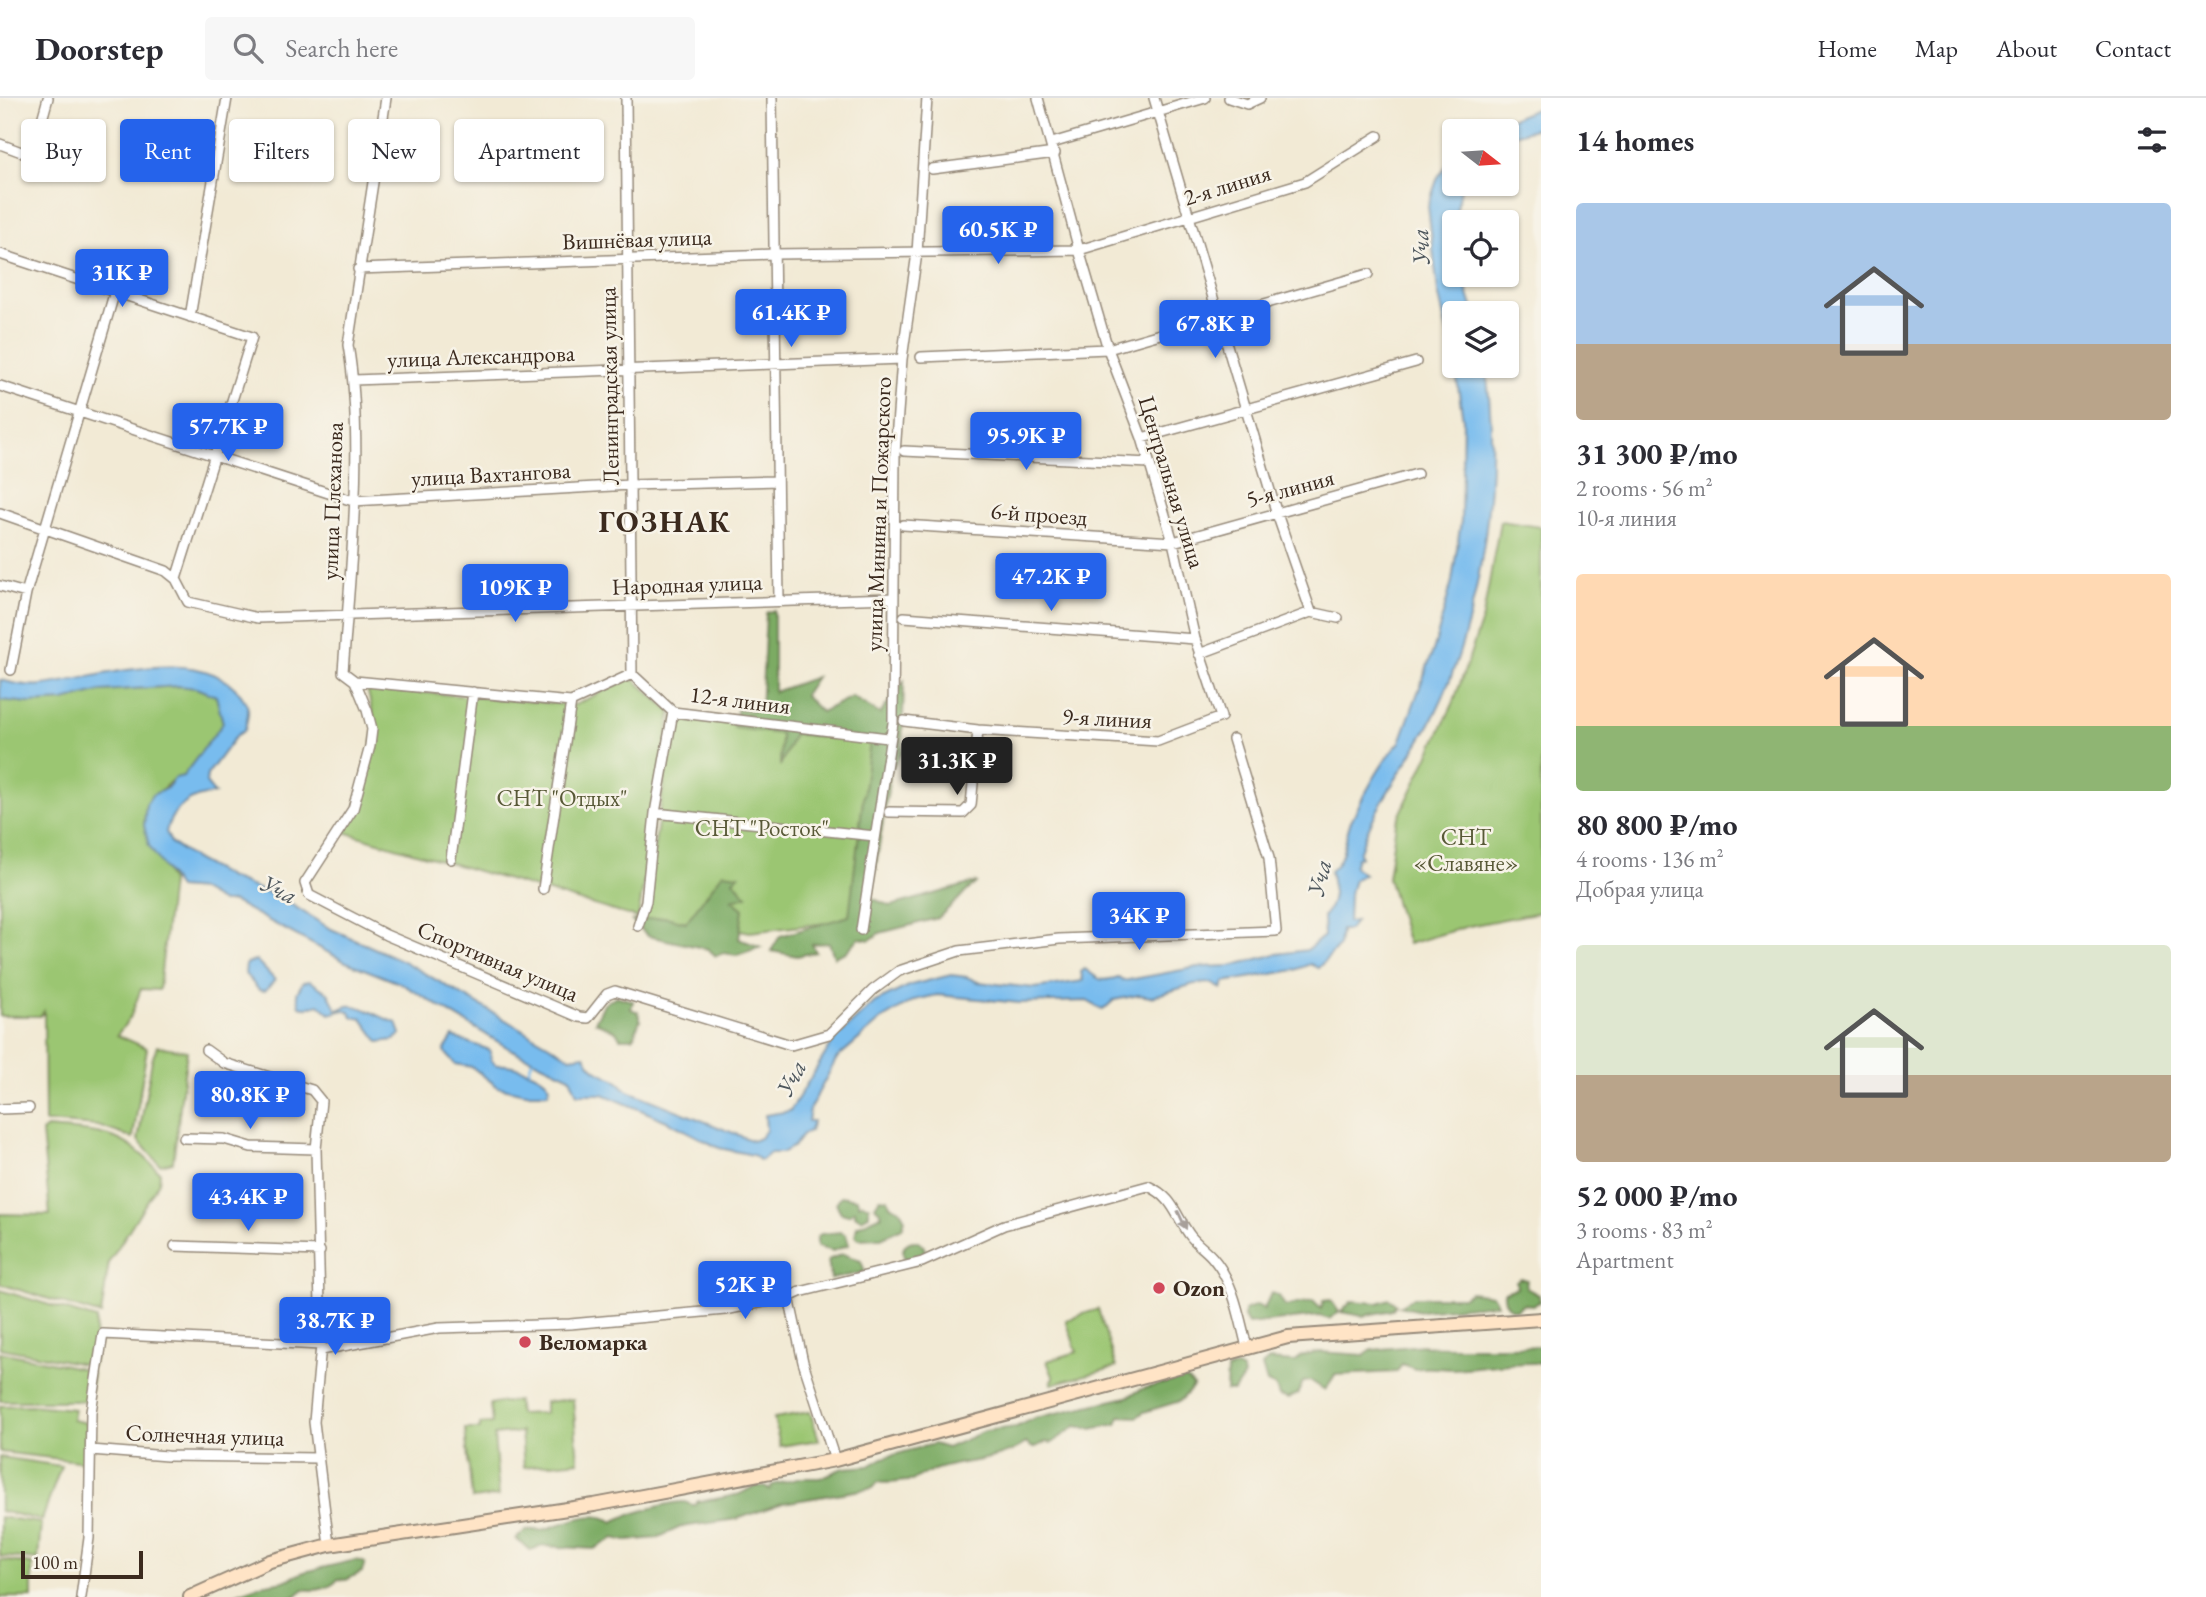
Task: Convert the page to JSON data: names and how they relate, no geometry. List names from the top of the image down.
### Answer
{
  "streets": {
    "street": [
      "2-я линия",
      "Вишнёвая улица",
      "улица Александрова",
      "Ленинградская улица",
      "улица Вахтангова",
      "Центральная улица",
      "5-я линия",
      "улица Плеханова",
      "улица Минина и Пожарского",
      "6-й проезд",
      "Народная улица",
      "12-я линия",
      "9-я линия",
      "Спортивная улица",
      "Солнечная улица"
    ]
  },
  "crossings": [
    ["2-я линия", "Вишнёвая улица"],
    ["2-я линия", "Центральная улица"],
    ["2-я линия", "улица Минина и Пожарского"],
    ["Вишнёвая улица", "Ленинградская улица"],
    ["Вишнёвая улица", "улица Плеханова"],
    ["Вишнёвая улица", "улица Минина и Пожарского"],
    ["улица Александрова", "Ленинградская улица"],
    ["улица Александрова", "улица Плеханова"],
    ["улица Александрова", "улица Минина и Пожарского"],
    ["Ленинградская улица", "улица Вахтангова"],
    ["Ленинградская улица", "Народная улица"],
    ["Ленинградская улица", "12-я линия"],
    ["улица Вахтангова", "улица Плеханова"],
    ["Центральная улица", "5-я линия"],
    ["Центральная улица", "6-й проезд"],
    ["Центральная улица", "9-я линия"],
    ["5-я линия", "6-й проезд"],
    ["улица Плеханова", "Народная улица"],
    ["улица Плеханова", "Спортивная улица"],
    ["улица Минина и Пожарского", "Народная улица"],
    ["улица Минина и Пожарского", "12-я линия"]
  ],
  "districts": ["ГОЗНАК"],
  "water": ["Уча"],
  "parks": ["СНТ \"Отдых\"", "СНТ \"Росток\"", "СНТ «Славяне»"],
  "places": ["Ozon", "Веломарка"],
  "scale_bar": "100 m",
  "north": "right",
  "page": {
    "header": "Doorstep",
    "search": "Search here",
    "nav": [
      "Home",
      "Map",
      "About",
      "Contact"
    ],
    "heading": "14 homes",
    "chip": [
      "Buy",
      "Rent",
      "Filters",
      "New",
      "Apartment"
    ],
    "list": [
      {
        "name": "31 300 ₽/mo",
        "note": "2 rooms · 56 m² · 10-я линия"
      },
      {
        "name": "80 800 ₽/mo",
        "note": "4 rooms · 136 m² · Добрая улица"
      },
      {
        "name": "52 000 ₽/mo",
        "note": "3 rooms · 83 m² · Apartment"
      }
    ],
    "price": [
      "60.5K ₽",
      "31K ₽",
      "61.4K ₽",
      "67.8K ₽",
      "57.7K ₽",
      "95.9K ₽",
      "47.2K ₽",
      "109K ₽",
      "31.3K ₽",
      "34K ₽",
      "80.8K ₽",
      "43.4K ₽",
      "52K ₽",
      "38.7K ₽"
    ],
    "scale": "100 m"
  }
}
